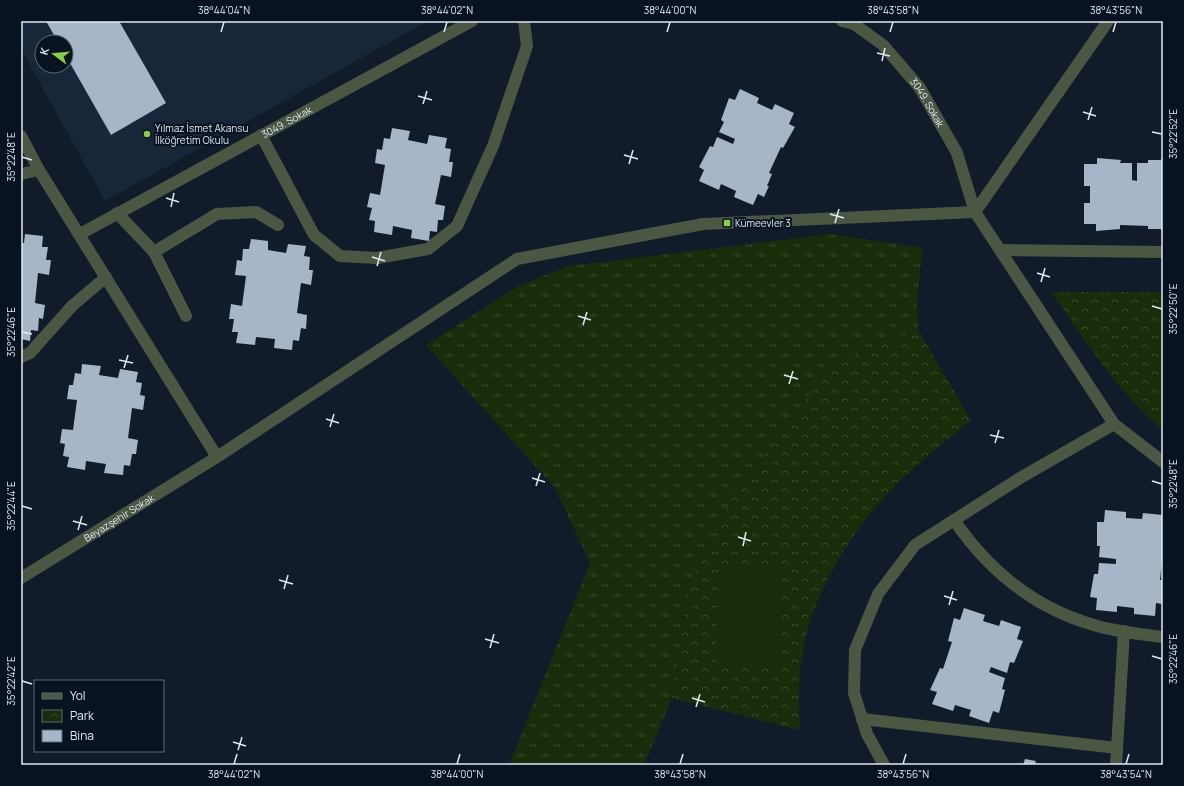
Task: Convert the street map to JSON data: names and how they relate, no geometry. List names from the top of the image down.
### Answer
{
  "streets": {
    "street": ["3049. Sokak", "Beyazşehir Sokak"]
  },
  "crossings": [
    ["3049. Sokak", "Beyazşehir Sokak"]
  ],
  "places": {
    "other": ["Yılmaz İsmet Akansu İlköğretim Okulu"],
    "transit": ["Kümeevler 3"]
  },
  "legend": ["Yol", "Park", "Bina"],
  "north": "left",
  "coordinates": [
    "38°44'04\"N",
    "38°44'02\"N",
    "38°44'00\"N",
    "38°43'58\"N",
    "38°43'56\"N",
    "35°22'52\"E",
    "35°22'48\"E",
    "35°22'50\"E",
    "35°22'46\"E",
    "35°22'44\"E",
    "35°22'42\"E",
    "38°43'54\"N"
  ]
}
